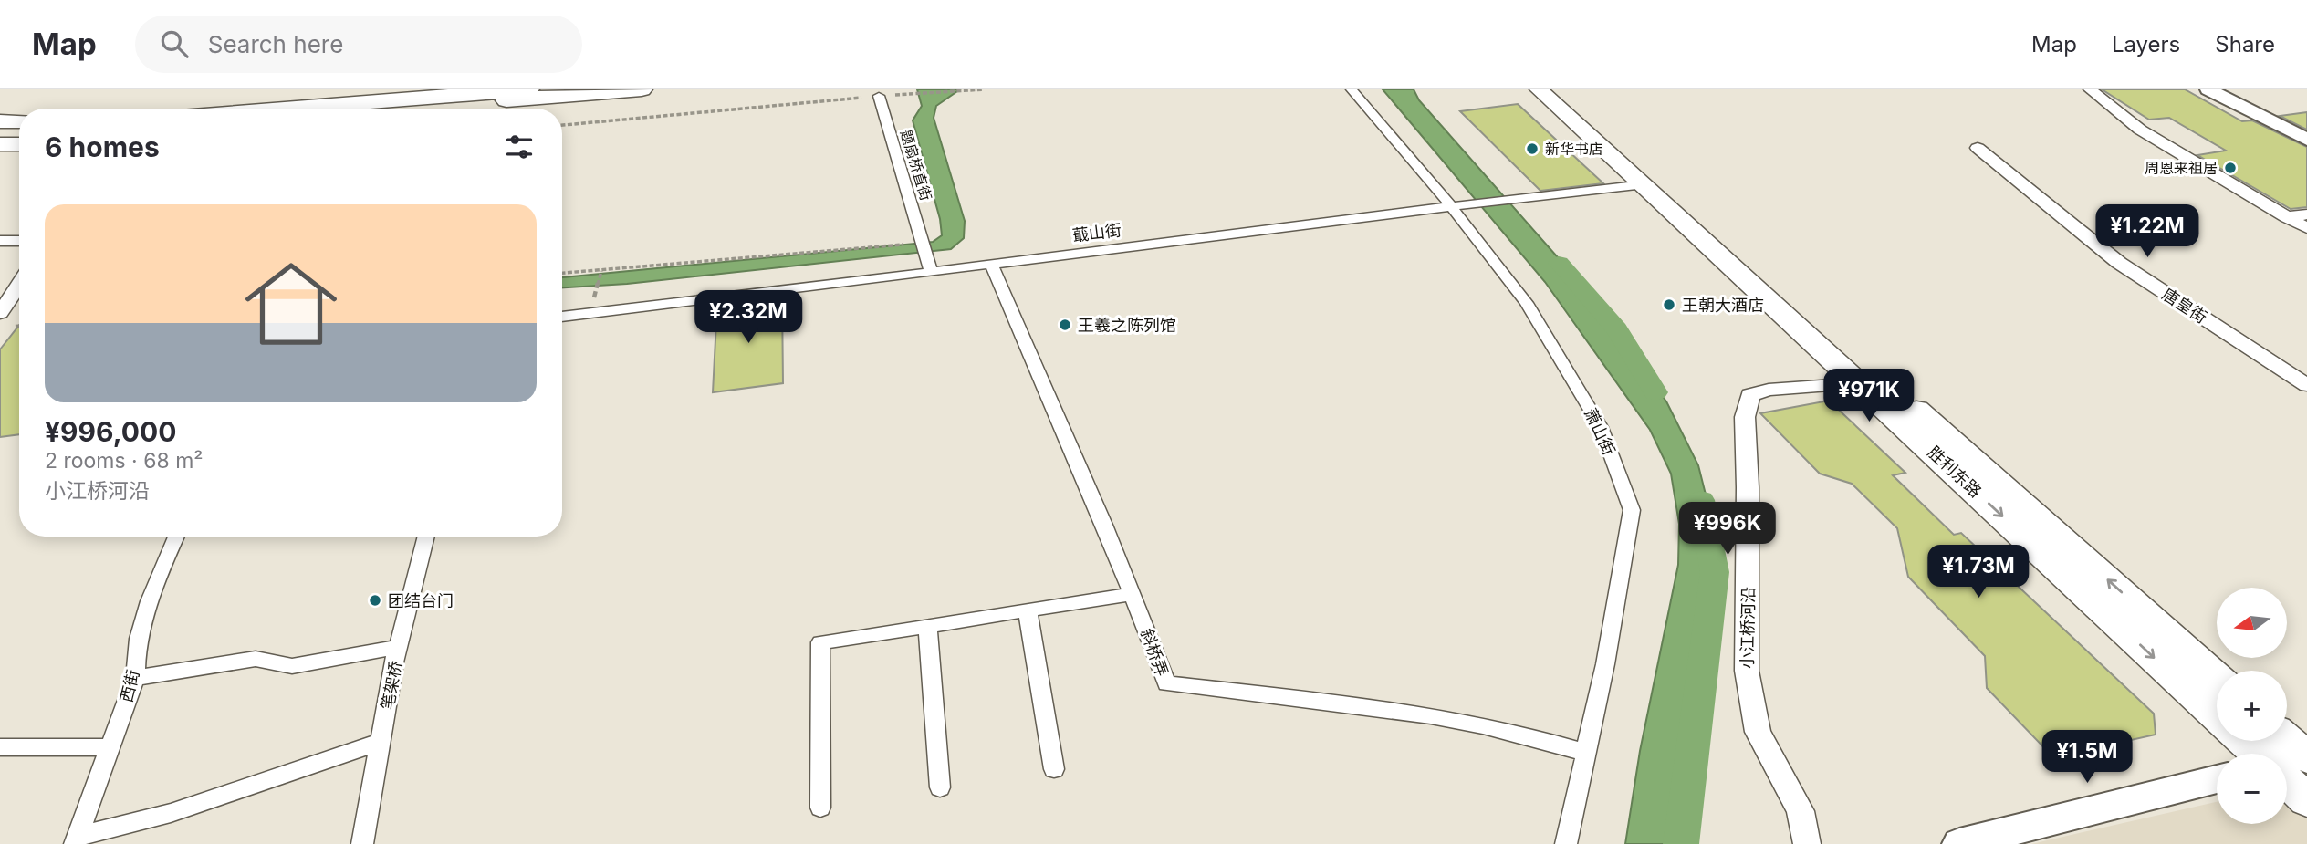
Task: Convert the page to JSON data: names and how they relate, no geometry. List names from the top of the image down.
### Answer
{
  "streets": {
    "main road": ["胜利东路"],
    "street": [
      "题扇桥直街",
      "蕺山街",
      "唐皇街",
      "萧山街",
      "小江桥河沿",
      "斜桥弄",
      "笔架桥",
      "西街"
    ]
  },
  "crossings": [
    ["题扇桥直街", "蕺山街"],
    ["蕺山街", "萧山街"],
    ["蕺山街", "胜利东路"],
    ["蕺山街", "斜桥弄"],
    ["萧山街", "斜桥弄"],
    ["胜利东路", "小江桥河沿"]
  ],
  "places": [
    "新华书店",
    "周恩来祖居",
    "王朝大酒店",
    "王羲之陈列馆",
    "团结台门"
  ],
  "north": "left",
  "page": {
    "header": "Map",
    "search": "Search here",
    "nav": ["Map", "Layers", "Share"],
    "heading": "6 homes",
    "list": [
      {
        "name": "¥996,000",
        "note": "2 rooms · 68 m² · 小江桥河沿"
      }
    ],
    "price": [
      "¥1.22M",
      "¥2.32M",
      "¥971K",
      "¥996K",
      "¥1.73M",
      "¥1.5M"
    ],
    "map_buttons": ["+", "−"]
  }
}
